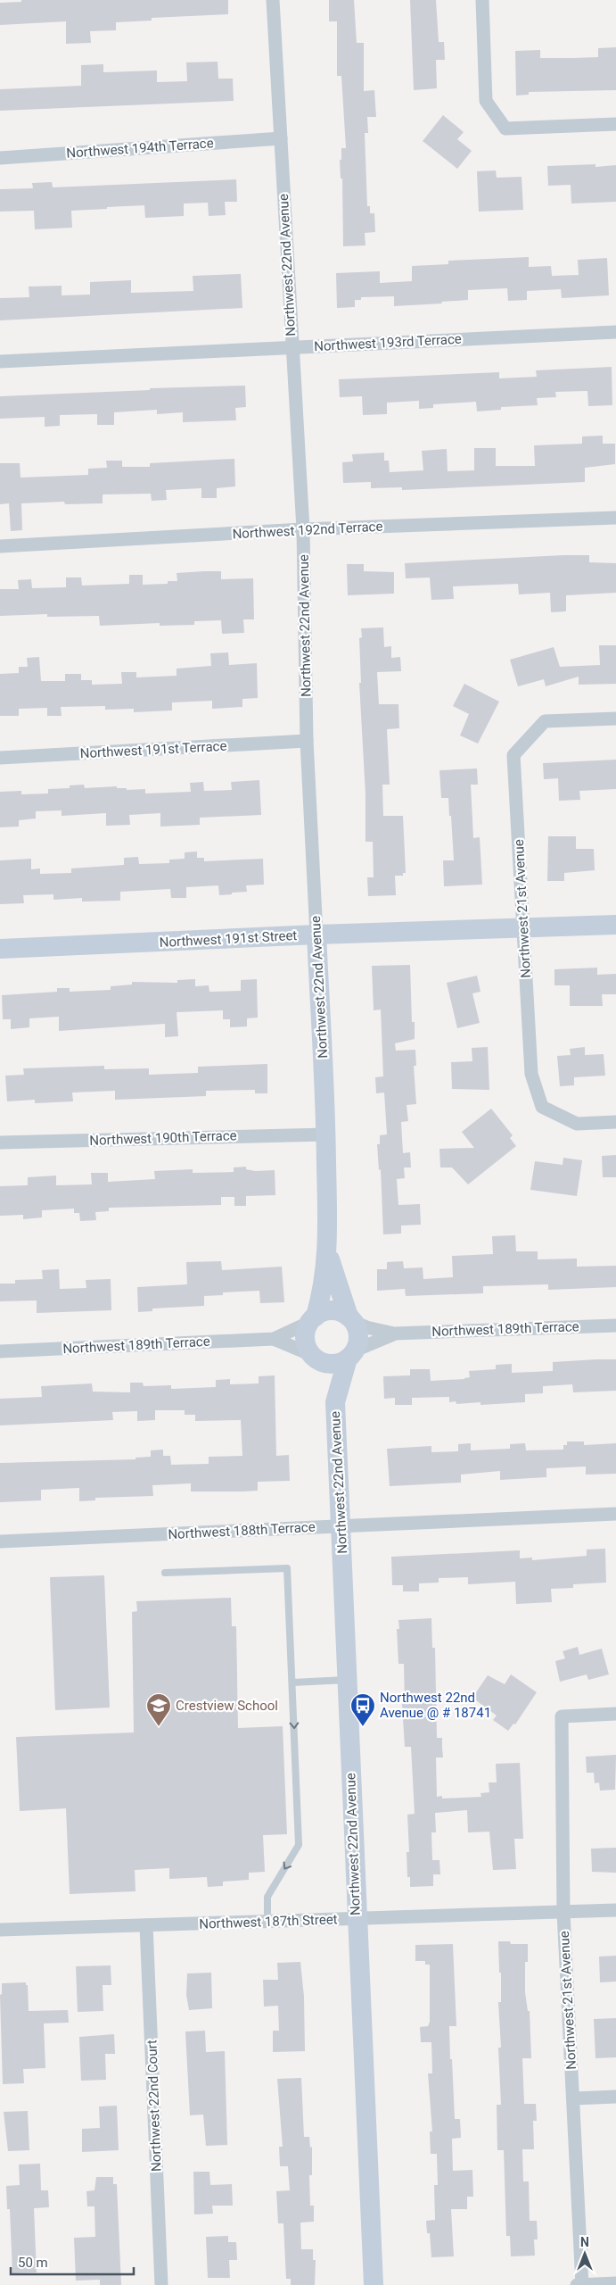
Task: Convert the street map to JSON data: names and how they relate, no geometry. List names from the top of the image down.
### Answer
{
  "streets": {
    "street": [
      "Northwest 194th Terrace",
      "Northwest 22nd Avenue",
      "Northwest 193rd Terrace",
      "Northwest 192nd Terrace",
      "Northwest 191st Terrace",
      "Northwest 21st Avenue",
      "Northwest 191st Street",
      "Northwest 190th Terrace",
      "Northwest 189th Terrace",
      "Northwest 188th Terrace",
      "Northwest 187th Street",
      "Northwest 22nd Court"
    ]
  },
  "crossings": [
    ["Northwest 194th Terrace", "Northwest 22nd Avenue"],
    ["Northwest 22nd Avenue", "Northwest 193rd Terrace"],
    ["Northwest 22nd Avenue", "Northwest 192nd Terrace"],
    ["Northwest 22nd Avenue", "Northwest 191st Terrace"],
    ["Northwest 22nd Avenue", "Northwest 191st Street"],
    ["Northwest 22nd Avenue", "Northwest 190th Terrace"],
    ["Northwest 22nd Avenue", "Northwest 189th Terrace"],
    ["Northwest 22nd Avenue", "Northwest 188th Terrace"],
    ["Northwest 22nd Avenue", "Northwest 187th Street"],
    ["Northwest 21st Avenue", "Northwest 191st Street"],
    ["Northwest 21st Avenue", "Northwest 187th Street"],
    ["Northwest 187th Street", "Northwest 22nd Court"]
  ],
  "places": {
    "school or university": ["Crestview School"],
    "bus stop": ["Northwest 22nd Avenue @ # 18741"]
  },
  "scale_bar": "50 m",
  "north": "top"
}
